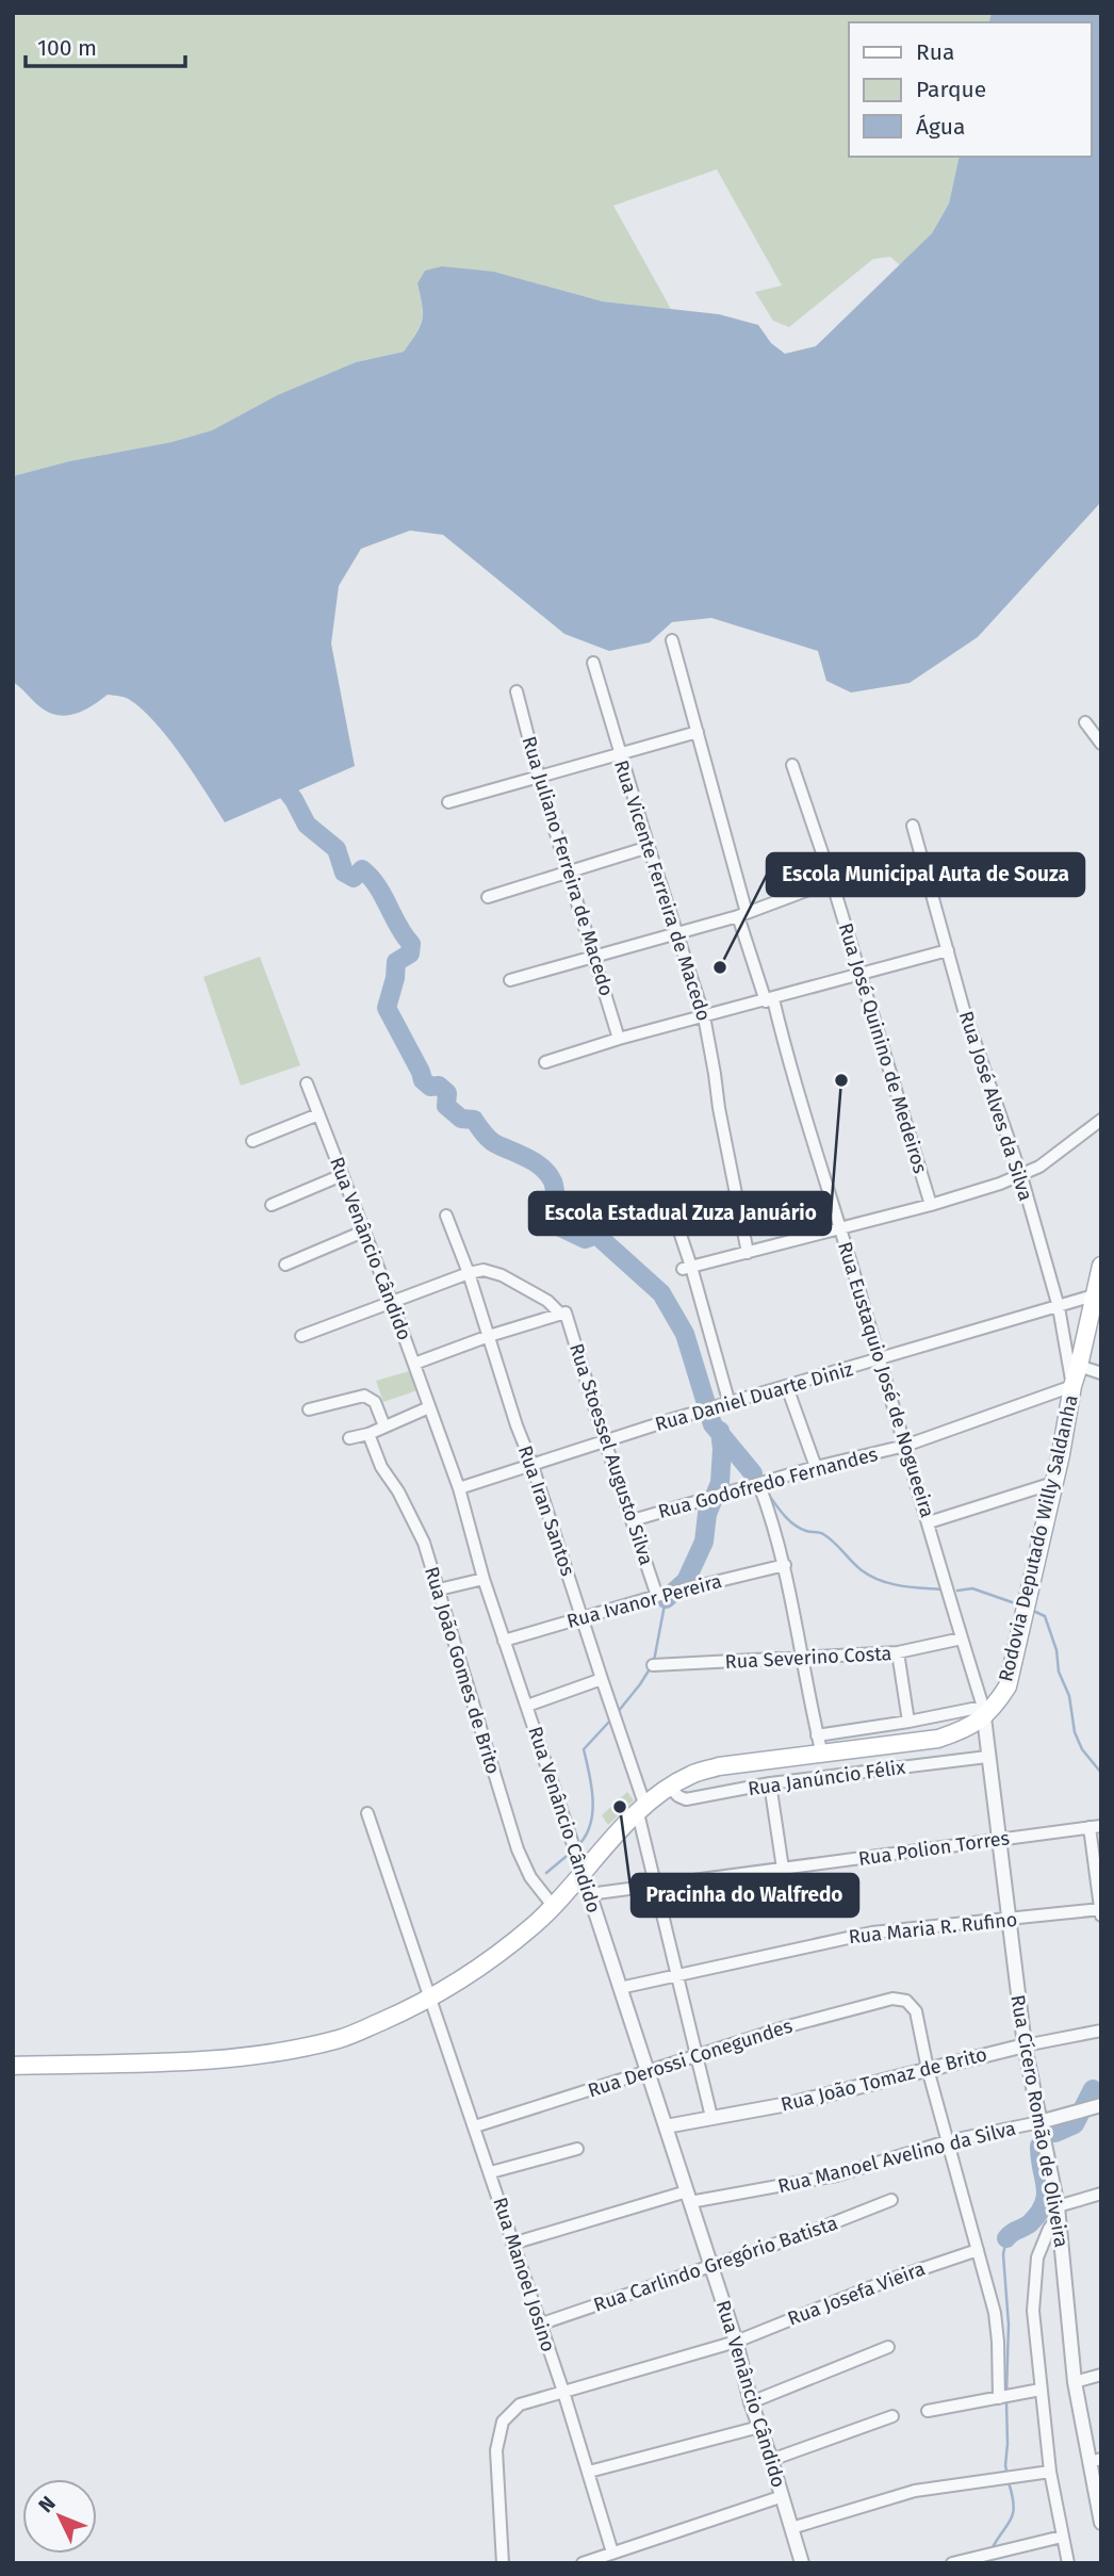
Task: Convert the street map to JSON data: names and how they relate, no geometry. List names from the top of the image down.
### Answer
{
  "streets": {
    "main road": ["Rodovia Deputado Willy Saldanha"],
    "street": [
      "Rua Juliano Ferreira de Macedo",
      "Rua Vicente Ferreira de Macedo",
      "Rua José Quinino de Medeiros",
      "Rua José Alves da Silva",
      "Rua Venâncio Cândido",
      "Rua Eustaquio José de Nogueeira",
      "Rua Daniel Duarte Diniz",
      "Rua Stoessel Augusto Silva",
      "Rua Godofredo Fernandes",
      "Rua Iran Santos",
      "Rua Ivanor Pereira",
      "Rua Severino Costa",
      "Rua João Gomes de Brito",
      "Rua Janúncio Félix",
      "Rua Polion Torres",
      "Rua Maria R. Rufino",
      "Rua Derossi Conegundes",
      "Rua João Tomaz de Brito",
      "Rua Cícero Romão de Oliveira",
      "Rua Manoel Avelino da Silva",
      "Rua Carlindo Gregório Batista",
      "Rua Manoel Josino",
      "Rua Josefa Vieira"
    ]
  },
  "crossings": [
    ["Rua José Alves da Silva", "Rua Daniel Duarte Diniz"],
    ["Rua José Alves da Silva", "Rua Godofredo Fernandes"],
    ["Rua José Alves da Silva", "Rodovia Deputado Willy Saldanha"],
    ["Rua Venâncio Cândido", "Rua Daniel Duarte Diniz"],
    ["Rua Venâncio Cândido", "Rodovia Deputado Willy Saldanha"],
    ["Rua Venâncio Cândido", "Rua Ivanor Pereira"],
    ["Rua Venâncio Cândido", "Rua Polion Torres"],
    ["Rua Venâncio Cândido", "Rua Maria R. Rufino"],
    ["Rua Venâncio Cândido", "Rua Derossi Conegundes"],
    ["Rua Venâncio Cândido", "Rua João Tomaz de Brito"],
    ["Rua Venâncio Cândido", "Rua Manoel Avelino da Silva"],
    ["Rua Venâncio Cândido", "Rua Carlindo Gregório Batista"],
    ["Rua Venâncio Cândido", "Rua Josefa Vieira"],
    ["Rua Eustaquio José de Nogueeira", "Rua Daniel Duarte Diniz"],
    ["Rua Eustaquio José de Nogueeira", "Rua Godofredo Fernandes"],
    ["Rua Eustaquio José de Nogueeira", "Rodovia Deputado Willy Saldanha"],
    ["Rua Eustaquio José de Nogueeira", "Rua Severino Costa"],
    ["Rua Eustaquio José de Nogueeira", "Rua Cícero Romão de Oliveira"],
    ["Rua Daniel Duarte Diniz", "Rua Stoessel Augusto Silva"],
    ["Rua Daniel Duarte Diniz", "Rua Iran Santos"],
    ["Rua Daniel Duarte Diniz", "Rodovia Deputado Willy Saldanha"],
    ["Rua Stoessel Augusto Silva", "Rua Godofredo Fernandes"],
    ["Rua Stoessel Augusto Silva", "Rua Ivanor Pereira"],
    ["Rua Godofredo Fernandes", "Rodovia Deputado Willy Saldanha"],
    ["Rua Iran Santos", "Rodovia Deputado Willy Saldanha"],
    ["Rua Iran Santos", "Rua Ivanor Pereira"],
    ["Rua Iran Santos", "Rua Polion Torres"],
    ["Rua Iran Santos", "Rua Maria R. Rufino"],
    ["Rua Iran Santos", "Rua Derossi Conegundes"],
    ["Rua Iran Santos", "Rua João Tomaz de Brito"],
    ["Rodovia Deputado Willy Saldanha", "Rua João Gomes de Brito"],
    ["Rodovia Deputado Willy Saldanha", "Rua Janúncio Félix"],
    ["Rodovia Deputado Willy Saldanha", "Rua Cícero Romão de Oliveira"],
    ["Rodovia Deputado Willy Saldanha", "Rua Manoel Josino"],
    ["Rua Janúncio Félix", "Rua Cícero Romão de Oliveira"],
    ["Rua Polion Torres", "Rua Cícero Romão de Oliveira"],
    ["Rua Maria R. Rufino", "Rua Cícero Romão de Oliveira"],
    ["Rua Derossi Conegundes", "Rua João Tomaz de Brito"],
    ["Rua Derossi Conegundes", "Rua Manoel Josino"],
    ["Rua João Tomaz de Brito", "Rua Cícero Romão de Oliveira"],
    ["Rua Cícero Romão de Oliveira", "Rua Manoel Avelino da Silva"],
    ["Rua Manoel Avelino da Silva", "Rua Manoel Josino"],
    ["Rua Carlindo Gregório Batista", "Rua Manoel Josino"],
    ["Rua Manoel Josino", "Rua Josefa Vieira"]
  ],
  "places": ["Escola Municipal Auta de Souza", "Escola Estadual Zuza Januário", "Pracinha do Walfredo"],
  "legend": ["Rua", "Parque", "Água"],
  "scale_bar": "100 m",
  "north": "top left"
}
